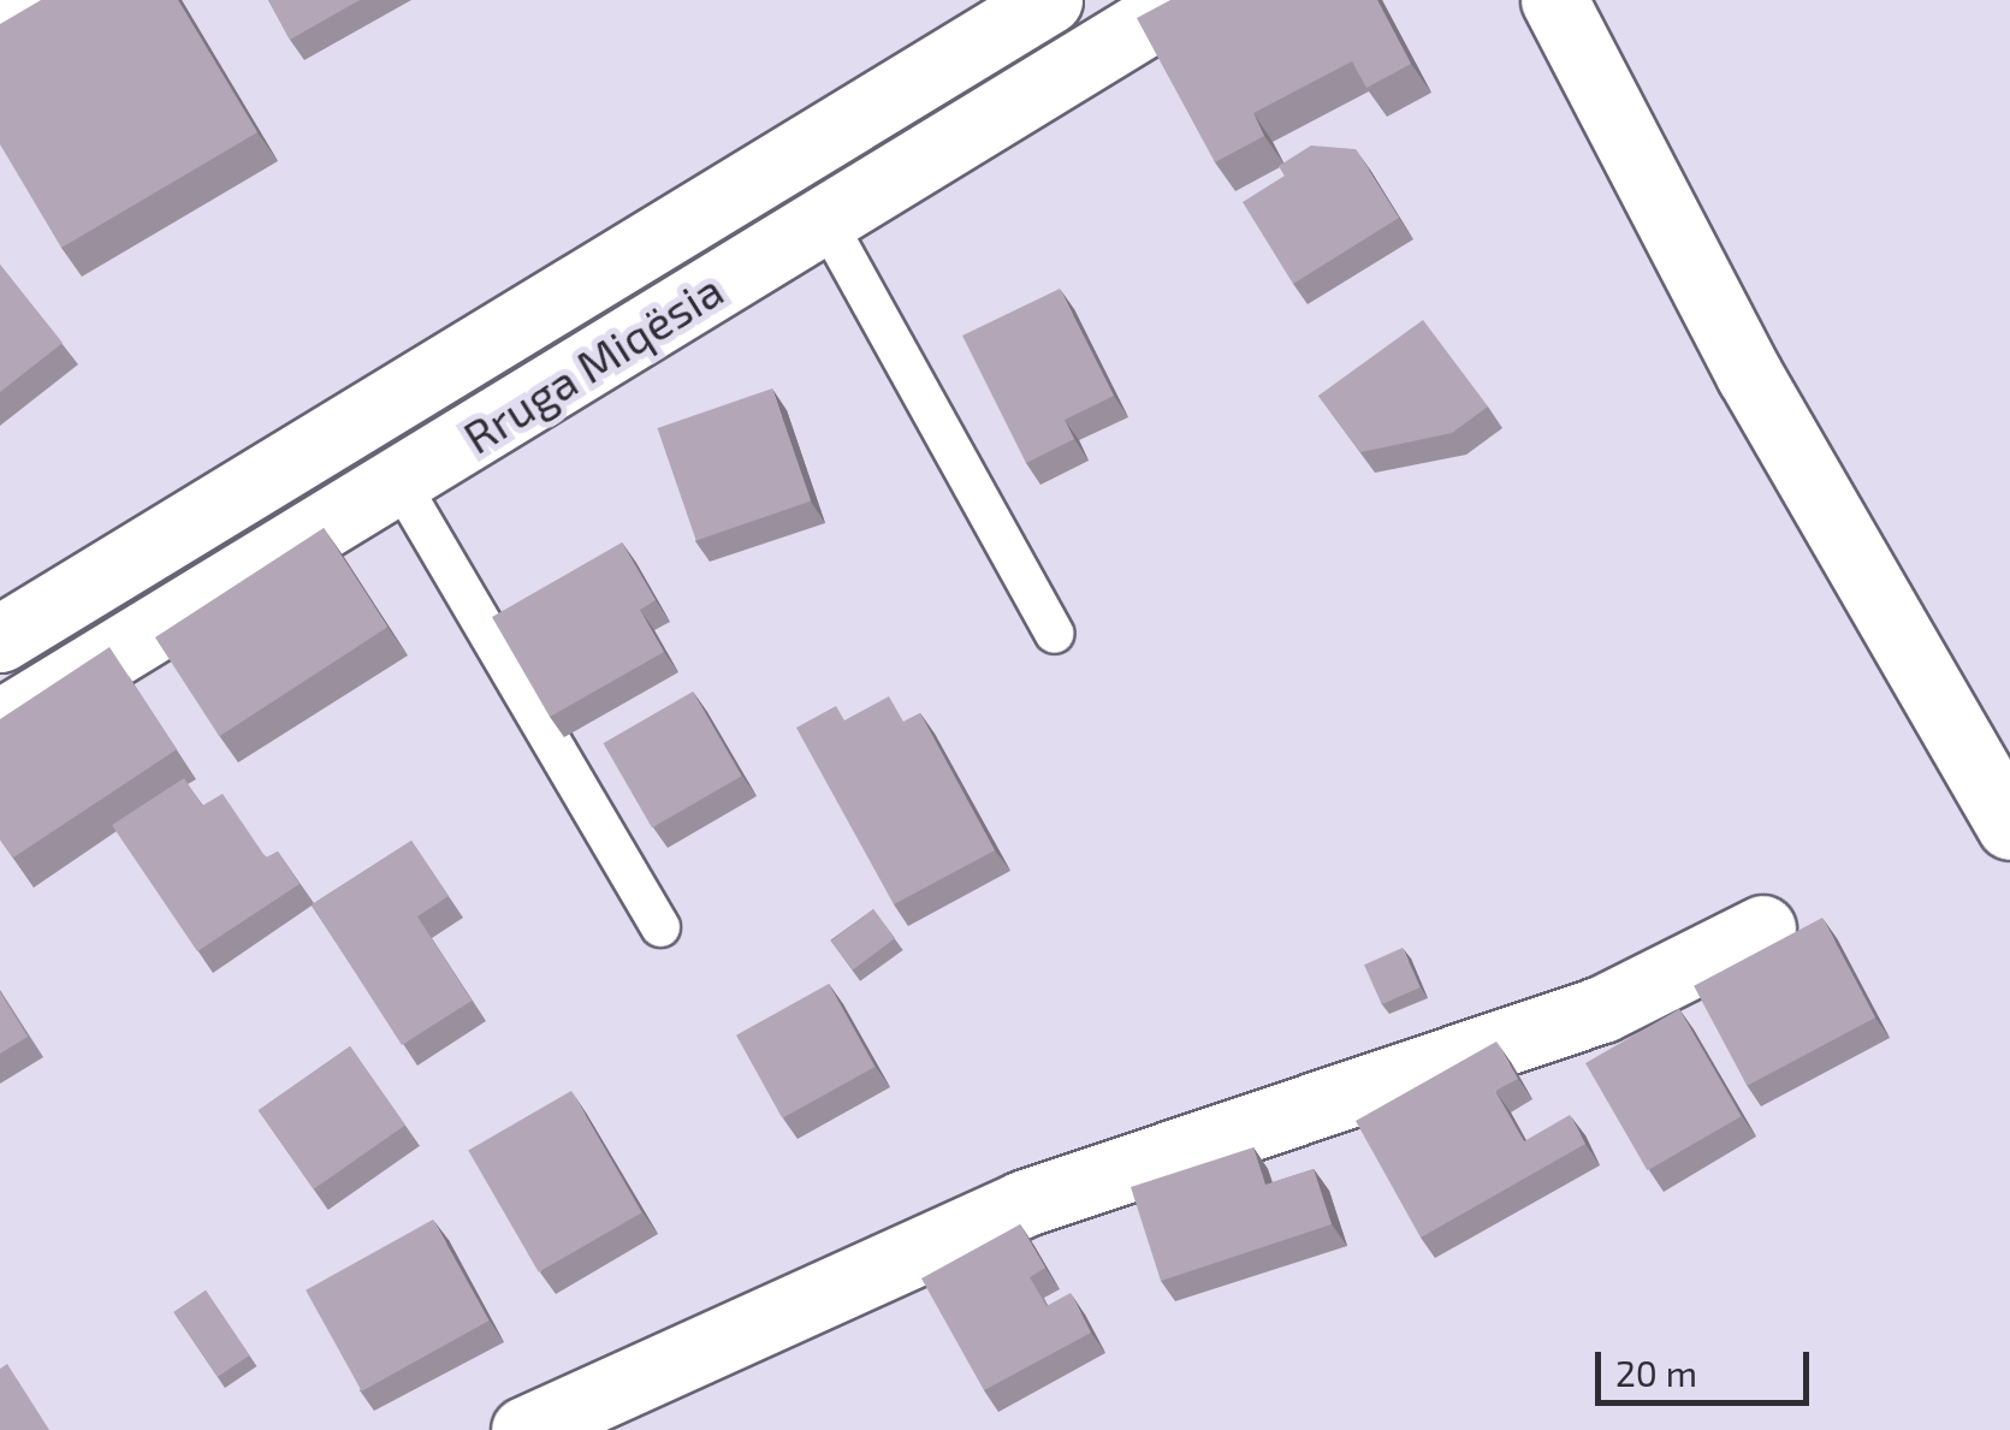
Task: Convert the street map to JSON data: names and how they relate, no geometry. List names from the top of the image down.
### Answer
{
  "streets": {
    "main road": ["Rruga Miqësia"]
  },
  "scale_bar": "20 m"
}
